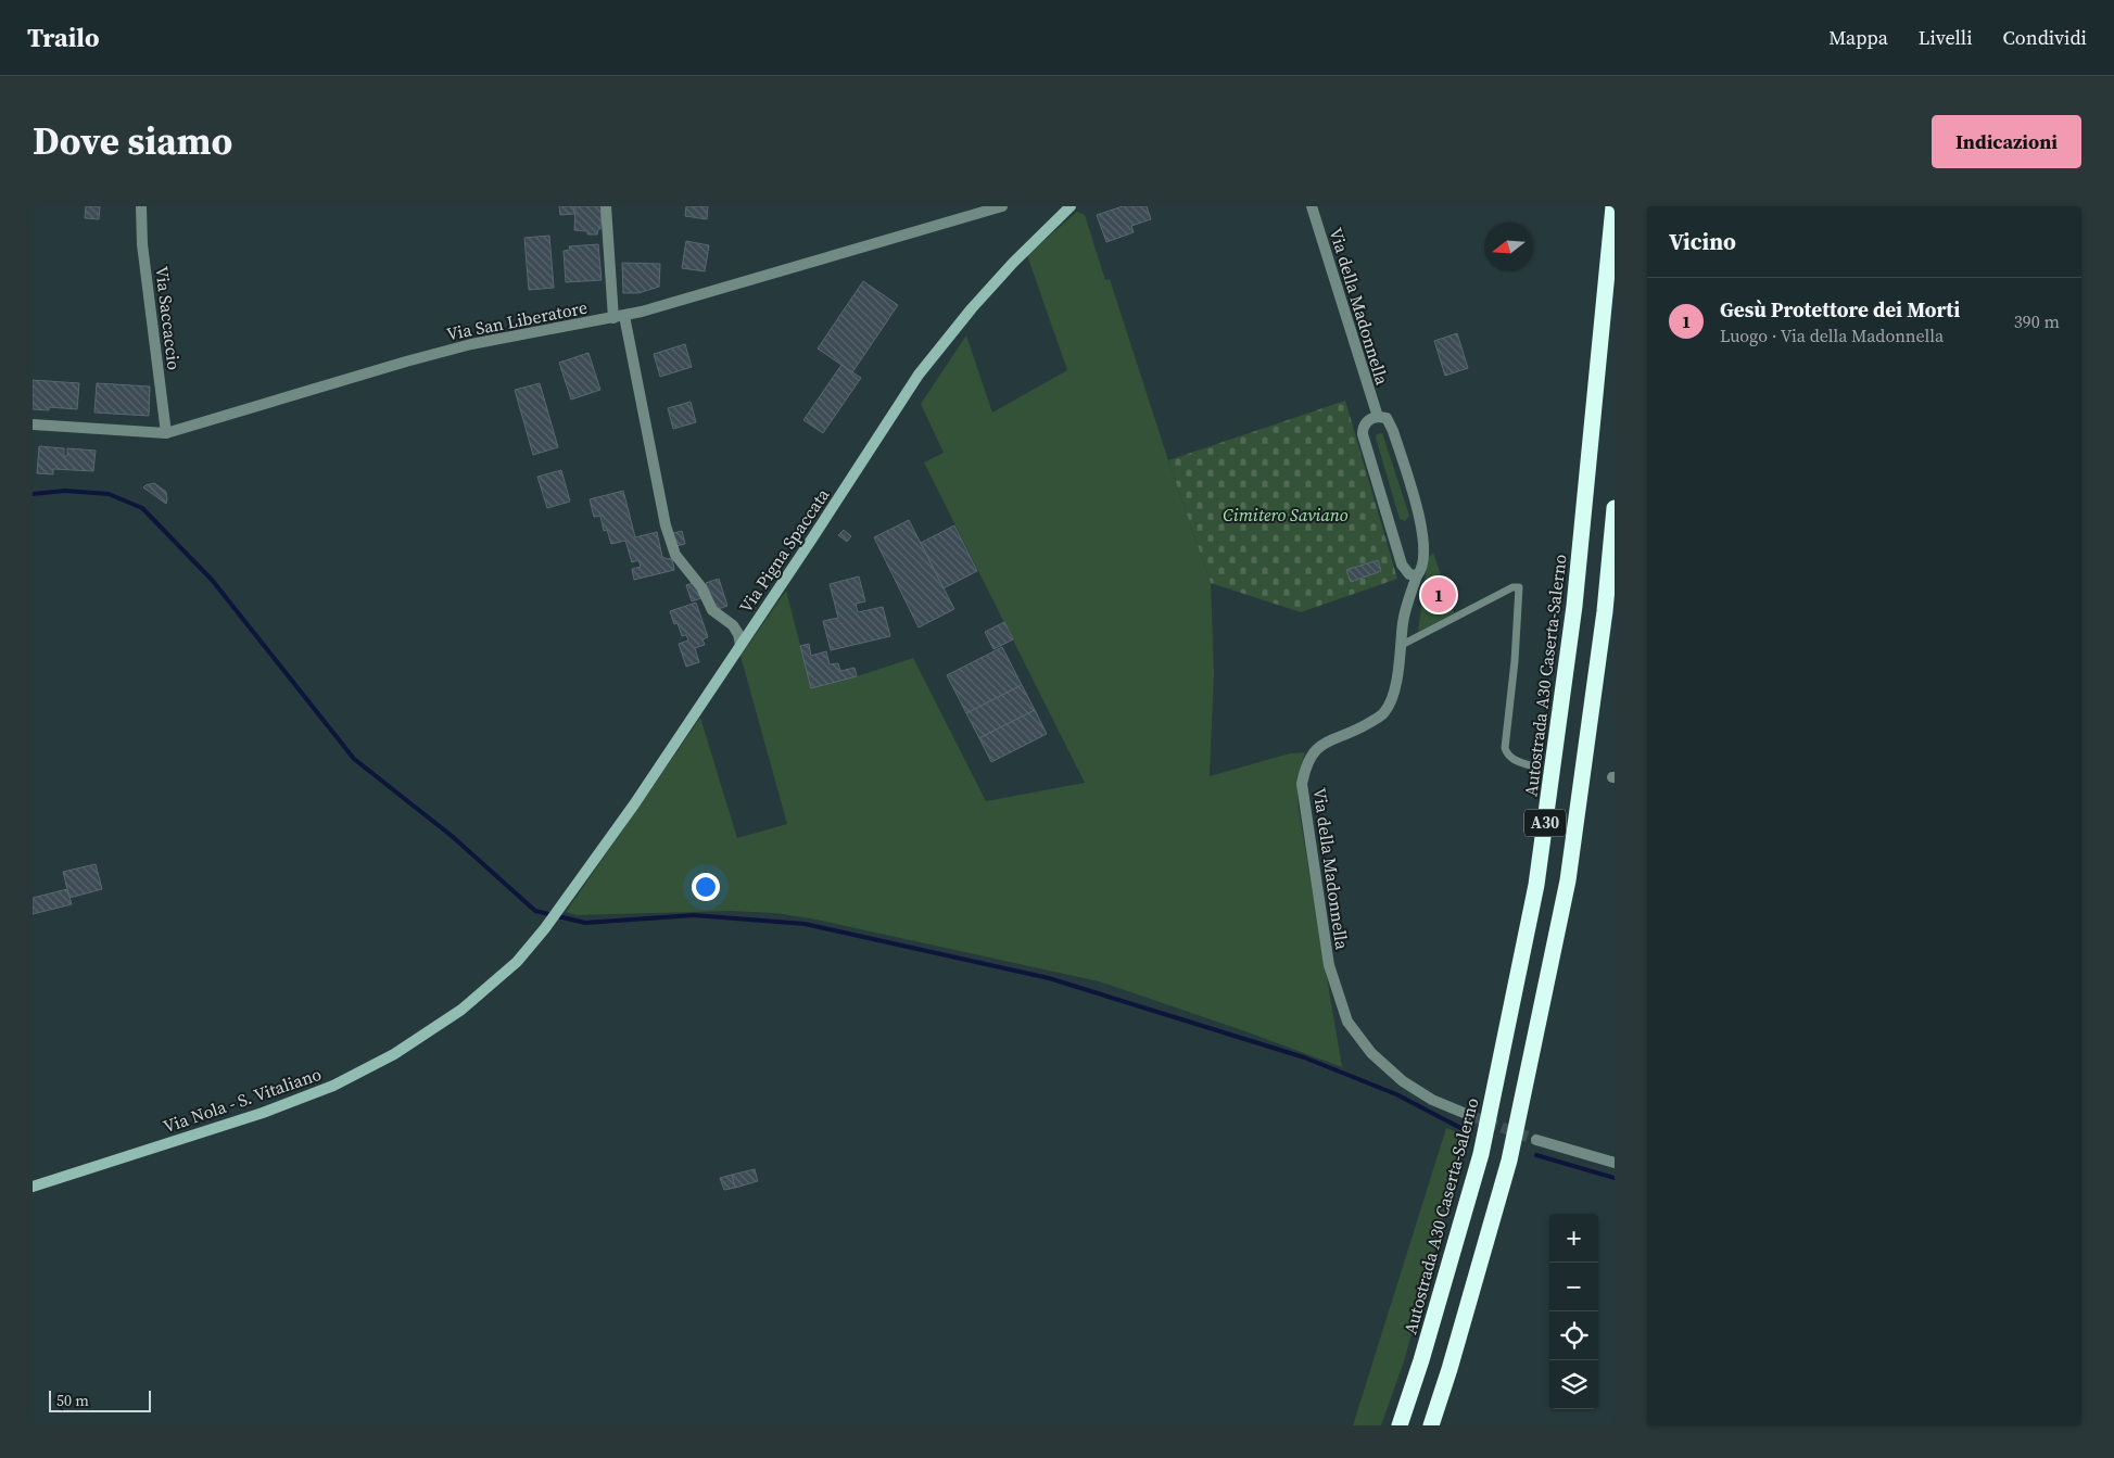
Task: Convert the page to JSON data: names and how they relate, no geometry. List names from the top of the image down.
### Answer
{
  "streets": {
    "highway": ["Autostrada A30 Caserta-Salerno", "A30"],
    "main road": ["Via Pigna Spaccata", "Via Nola - S. Vitaliano"],
    "street": ["Via della Madonnella", "Via Saccaccio", "Via San Liberatore"]
  },
  "crossings": [
    ["Via Saccaccio", "Via San Liberatore"],
    ["Via Pigna Spaccata", "Via Nola - S. Vitaliano"]
  ],
  "parks": ["Cimitero Saviano"],
  "scale_bar": "50 m",
  "north": "left",
  "page": {
    "header": "Trailo",
    "nav": ["Mappa", "Livelli", "Condividi"],
    "title": "Dove siamo",
    "buttons": "Indicazioni",
    "heading": "Vicino",
    "list": [
      {
        "mark": "1",
        "name": "Gesù Protettore dei Morti",
        "note": "Luogo · Via della Madonnella",
        "value": "390 m"
      }
    ],
    "pins": "1",
    "map_buttons": ["+", "−"],
    "scale": "50 m"
  }
}
